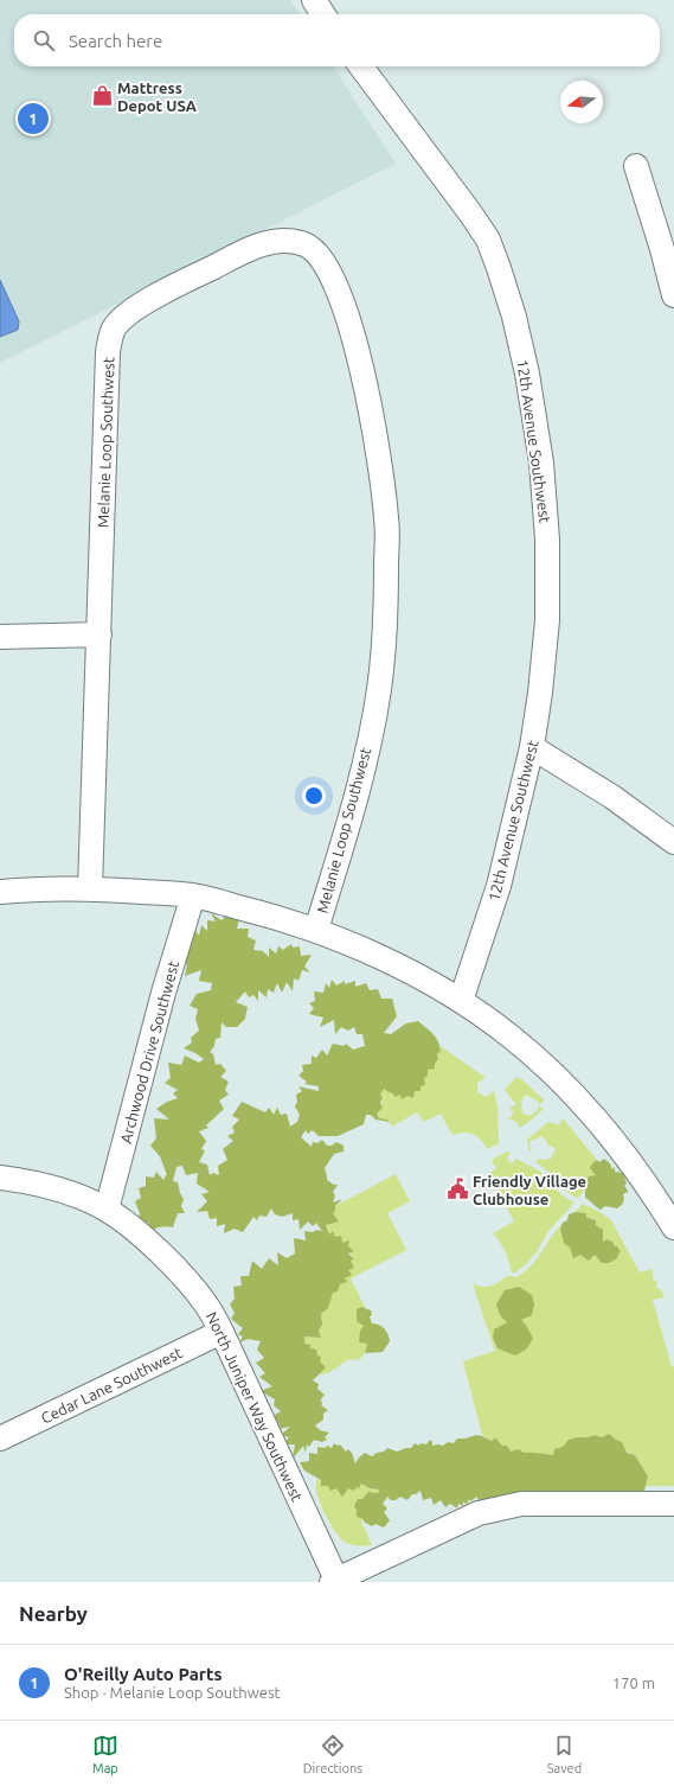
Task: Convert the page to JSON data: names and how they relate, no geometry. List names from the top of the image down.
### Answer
{
  "streets": {
    "street": [
      "12th Avenue Southwest",
      "Melanie Loop Southwest",
      "Archwood Drive Southwest",
      "Cedar Lane Southwest",
      "North Juniper Way Southwest"
    ]
  },
  "crossings": [
    ["Archwood Drive Southwest", "North Juniper Way Southwest"],
    ["Cedar Lane Southwest", "North Juniper Way Southwest"]
  ],
  "places": {
    "shop": ["Mattress Depot USA"],
    "public building": ["Friendly Village Clubhouse"]
  },
  "north": "left",
  "page": {
    "search": "Search here",
    "pins": "1",
    "heading": "Nearby",
    "list": [
      {
        "mark": "1",
        "name": "O'Reilly Auto Parts",
        "note": "Shop · Melanie Loop Southwest",
        "value": "170 m"
      }
    ],
    "nav": ["Map", "Directions", "Saved"]
  }
}
